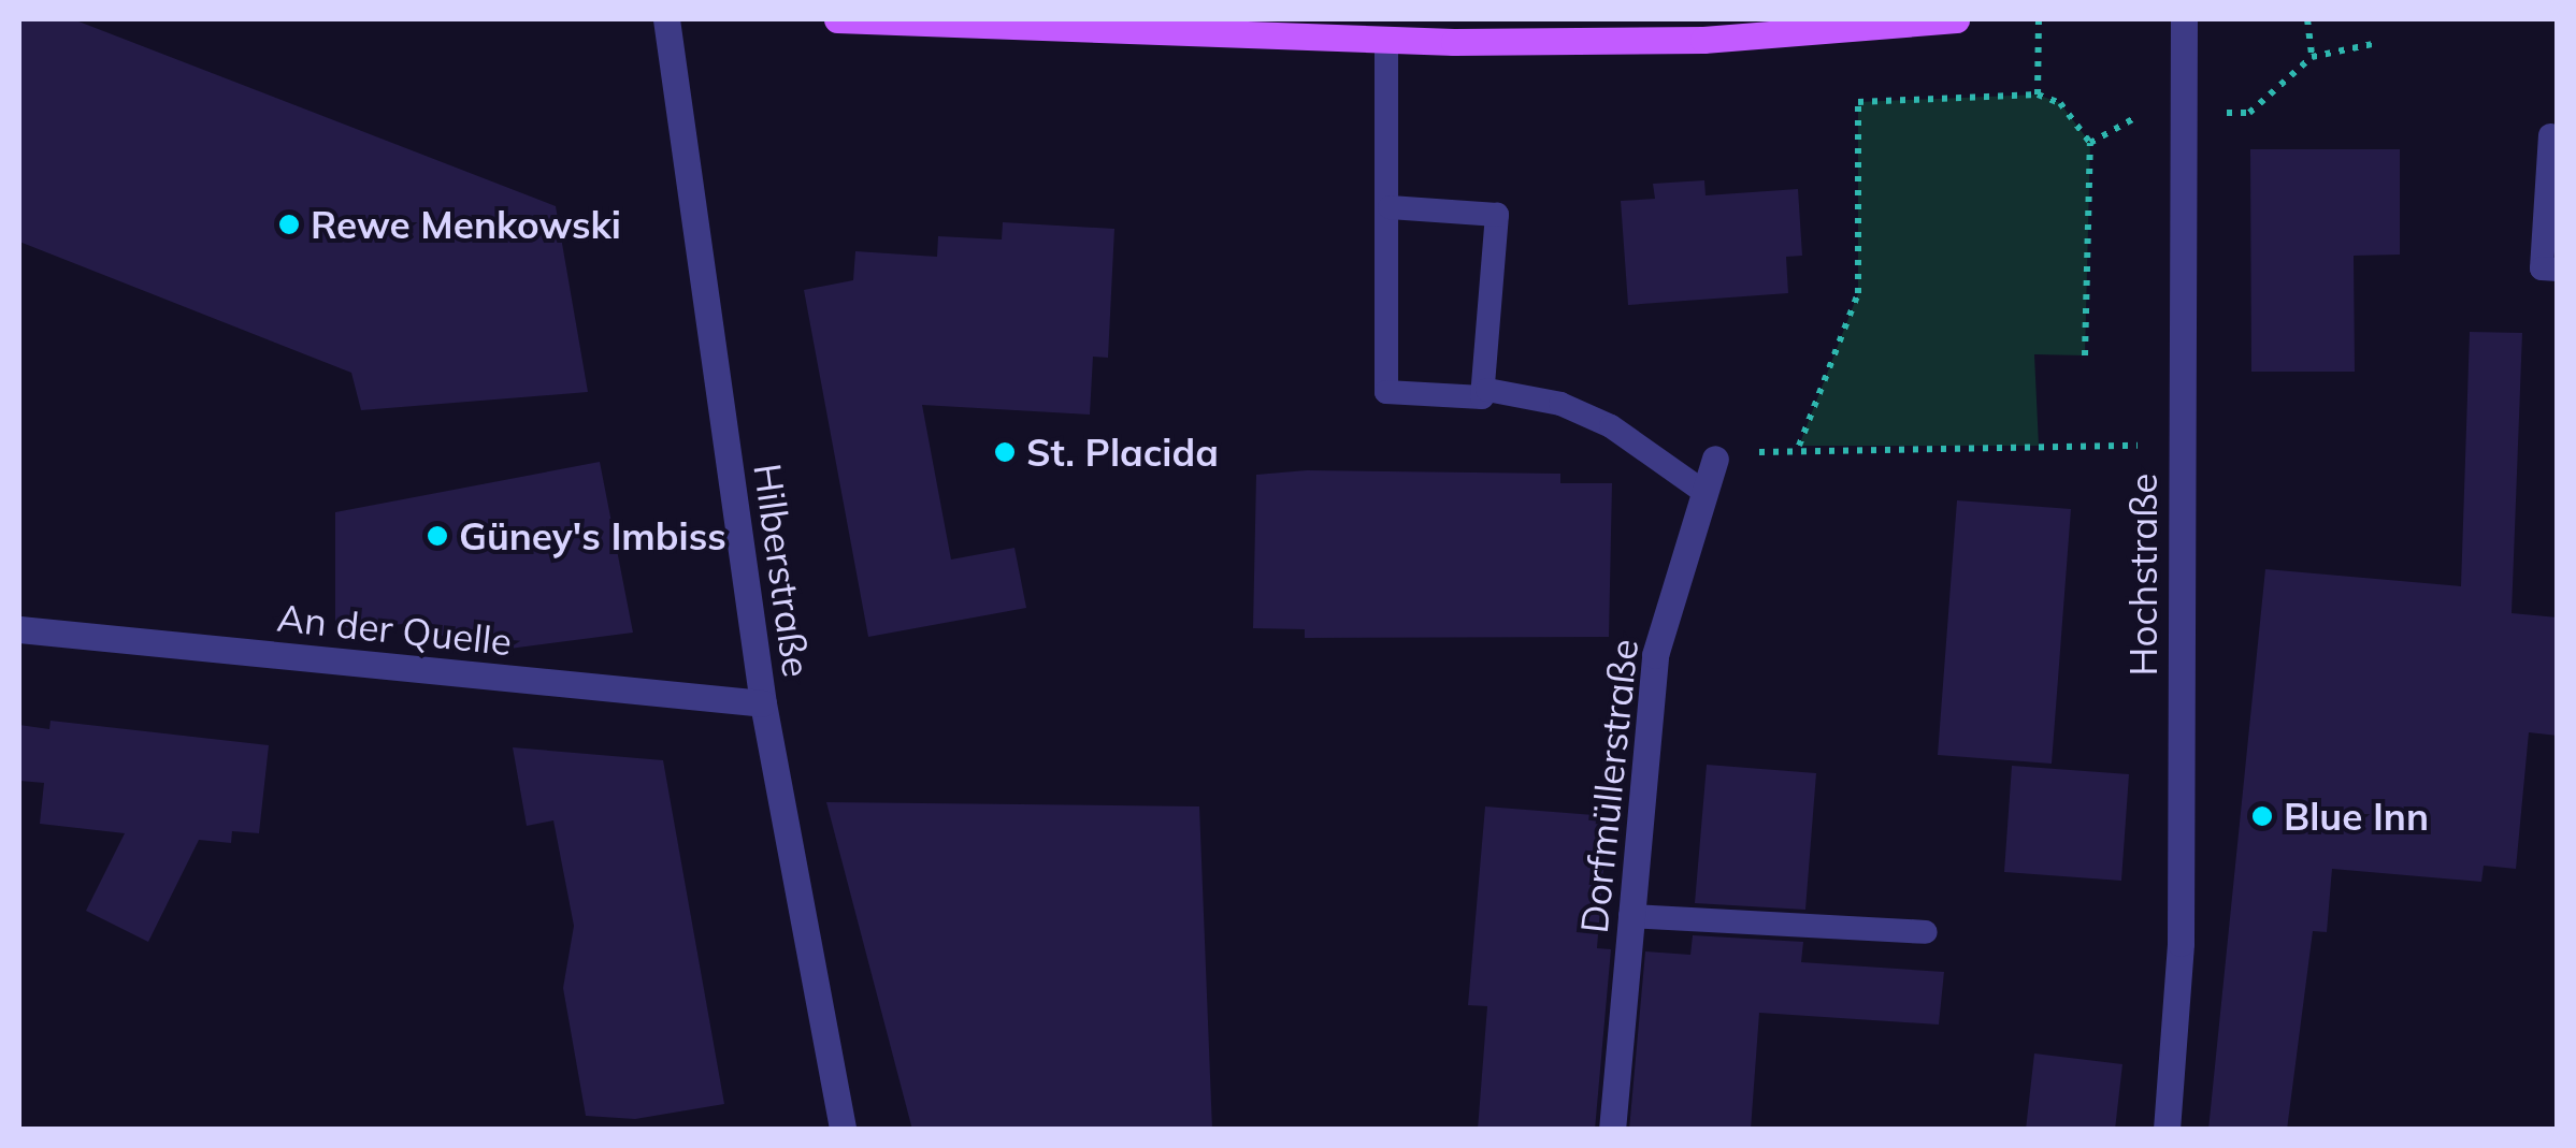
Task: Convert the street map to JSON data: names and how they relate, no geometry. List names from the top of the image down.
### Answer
{
  "streets": {
    "street": [
      "Hilberstraße",
      "Hochstraße",
      "An der Quelle",
      "Dorfmüllerstraße"
    ]
  },
  "crossings": [
    ["Hilberstraße", "An der Quelle"]
  ],
  "places": [
    "Rewe Menkowski",
    "St. Placida",
    "Güney's Imbiss",
    "Blue Inn"
  ]
}
